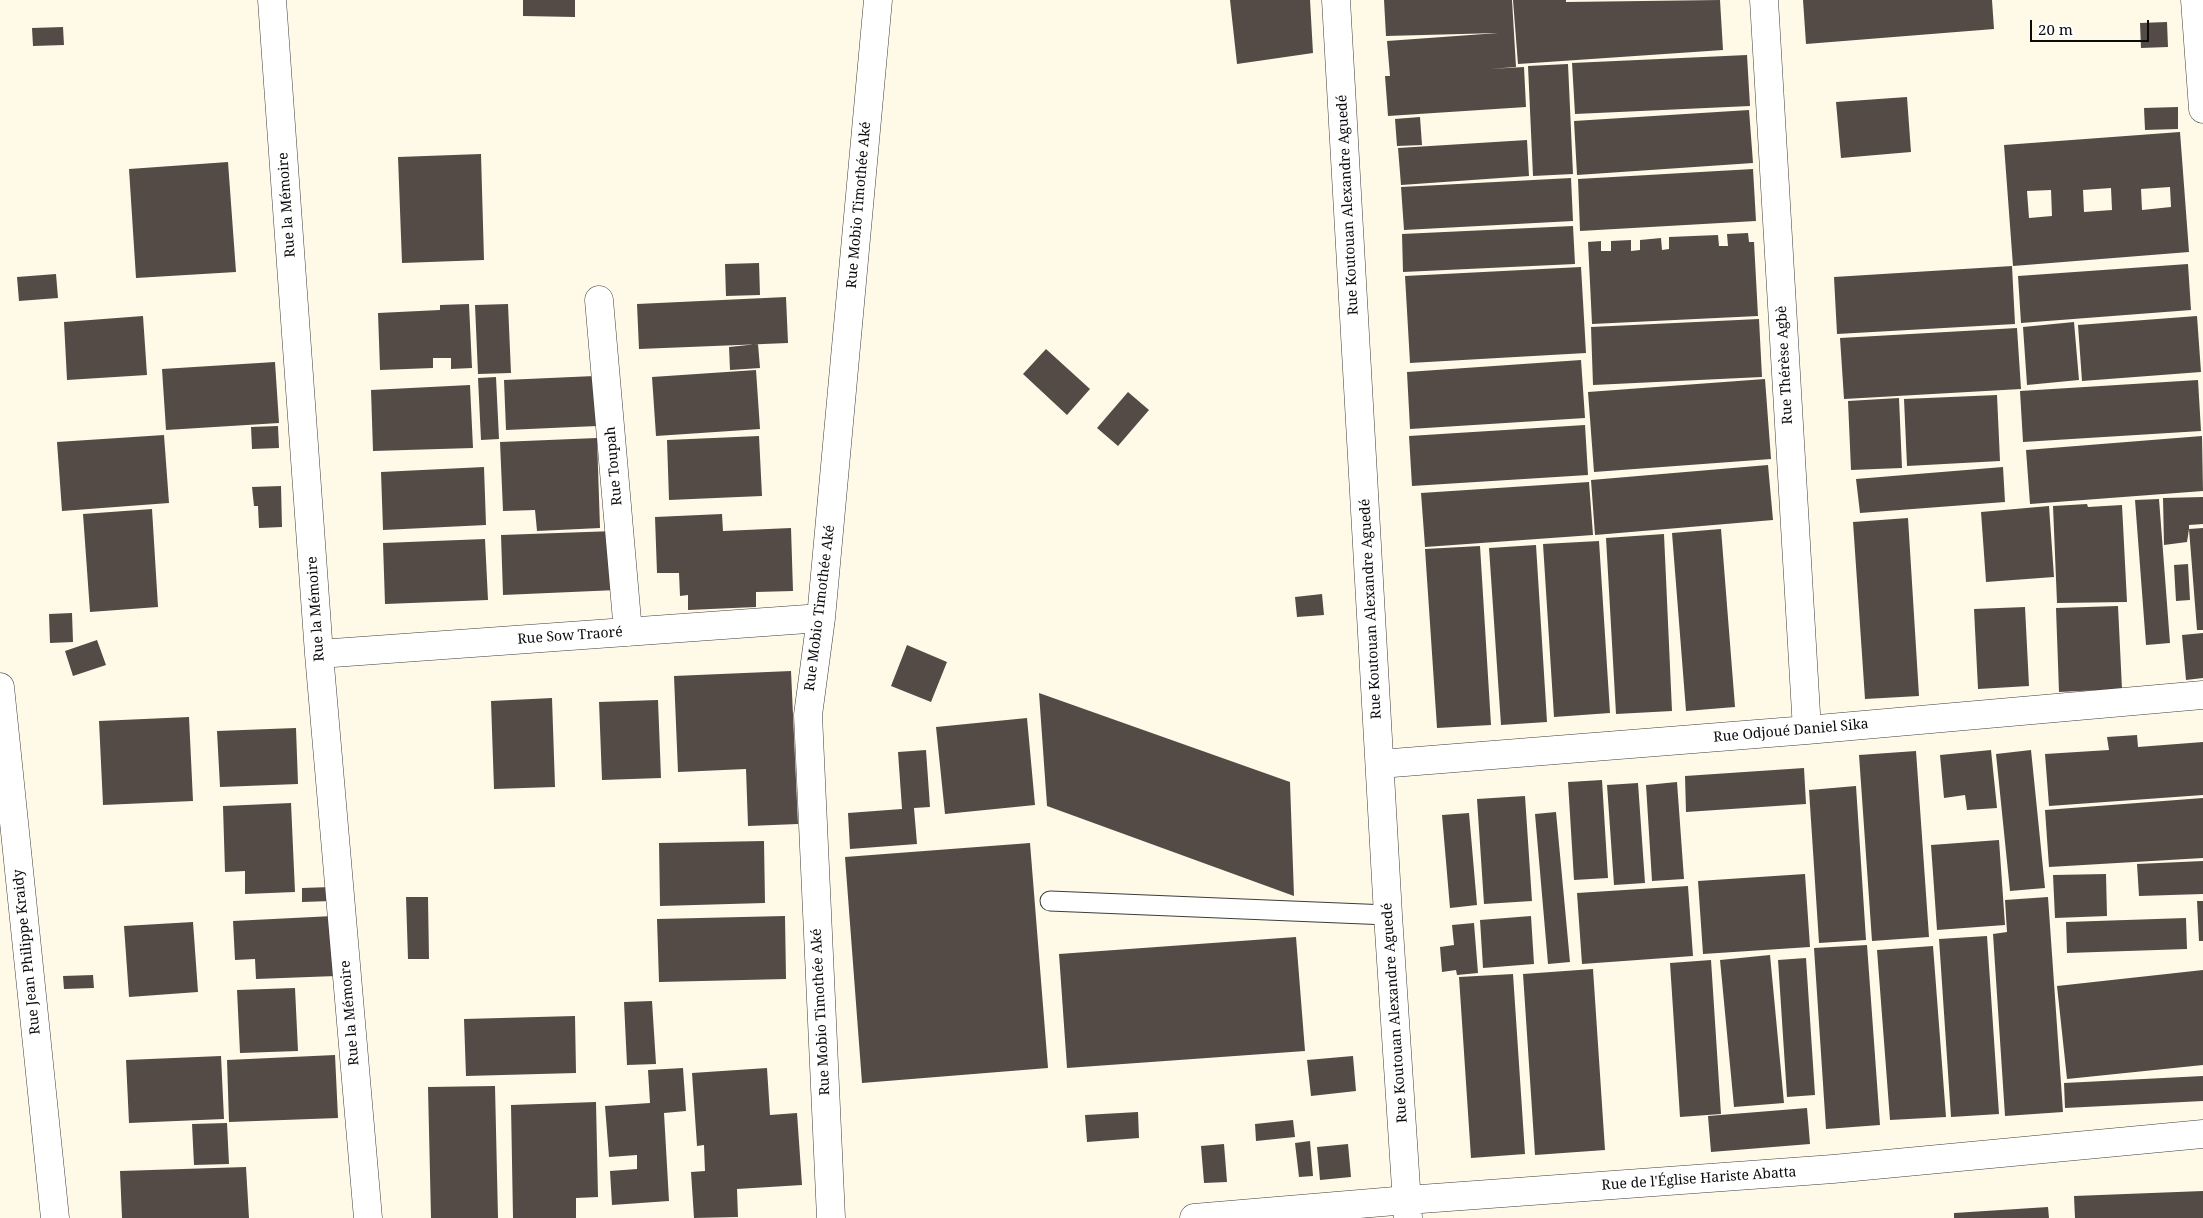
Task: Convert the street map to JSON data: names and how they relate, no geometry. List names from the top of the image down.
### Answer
{
  "streets": {
    "street": [
      "Rue la Mémoire",
      "Rue Mobio Timothée Aké",
      "Rue Koutouan Alexandre Aguedé",
      "Rue Thérèse Agbè",
      "Rue Toupah",
      "Rue Sow Traoré",
      "Rue Odjoué Daniel Sika",
      "Rue Jean Philippe Kraidy",
      "Rue de l'Église Hariste Abatta"
    ]
  },
  "crossings": [
    ["Rue la Mémoire", "Rue Sow Traoré"],
    ["Rue Mobio Timothée Aké", "Rue Sow Traoré"],
    ["Rue Koutouan Alexandre Aguedé", "Rue Odjoué Daniel Sika"],
    ["Rue Koutouan Alexandre Aguedé", "Rue de l'Église Hariste Abatta"],
    ["Rue Thérèse Agbè", "Rue Odjoué Daniel Sika"],
    ["Rue Toupah", "Rue Sow Traoré"]
  ],
  "scale_bar": "20 m"
}
